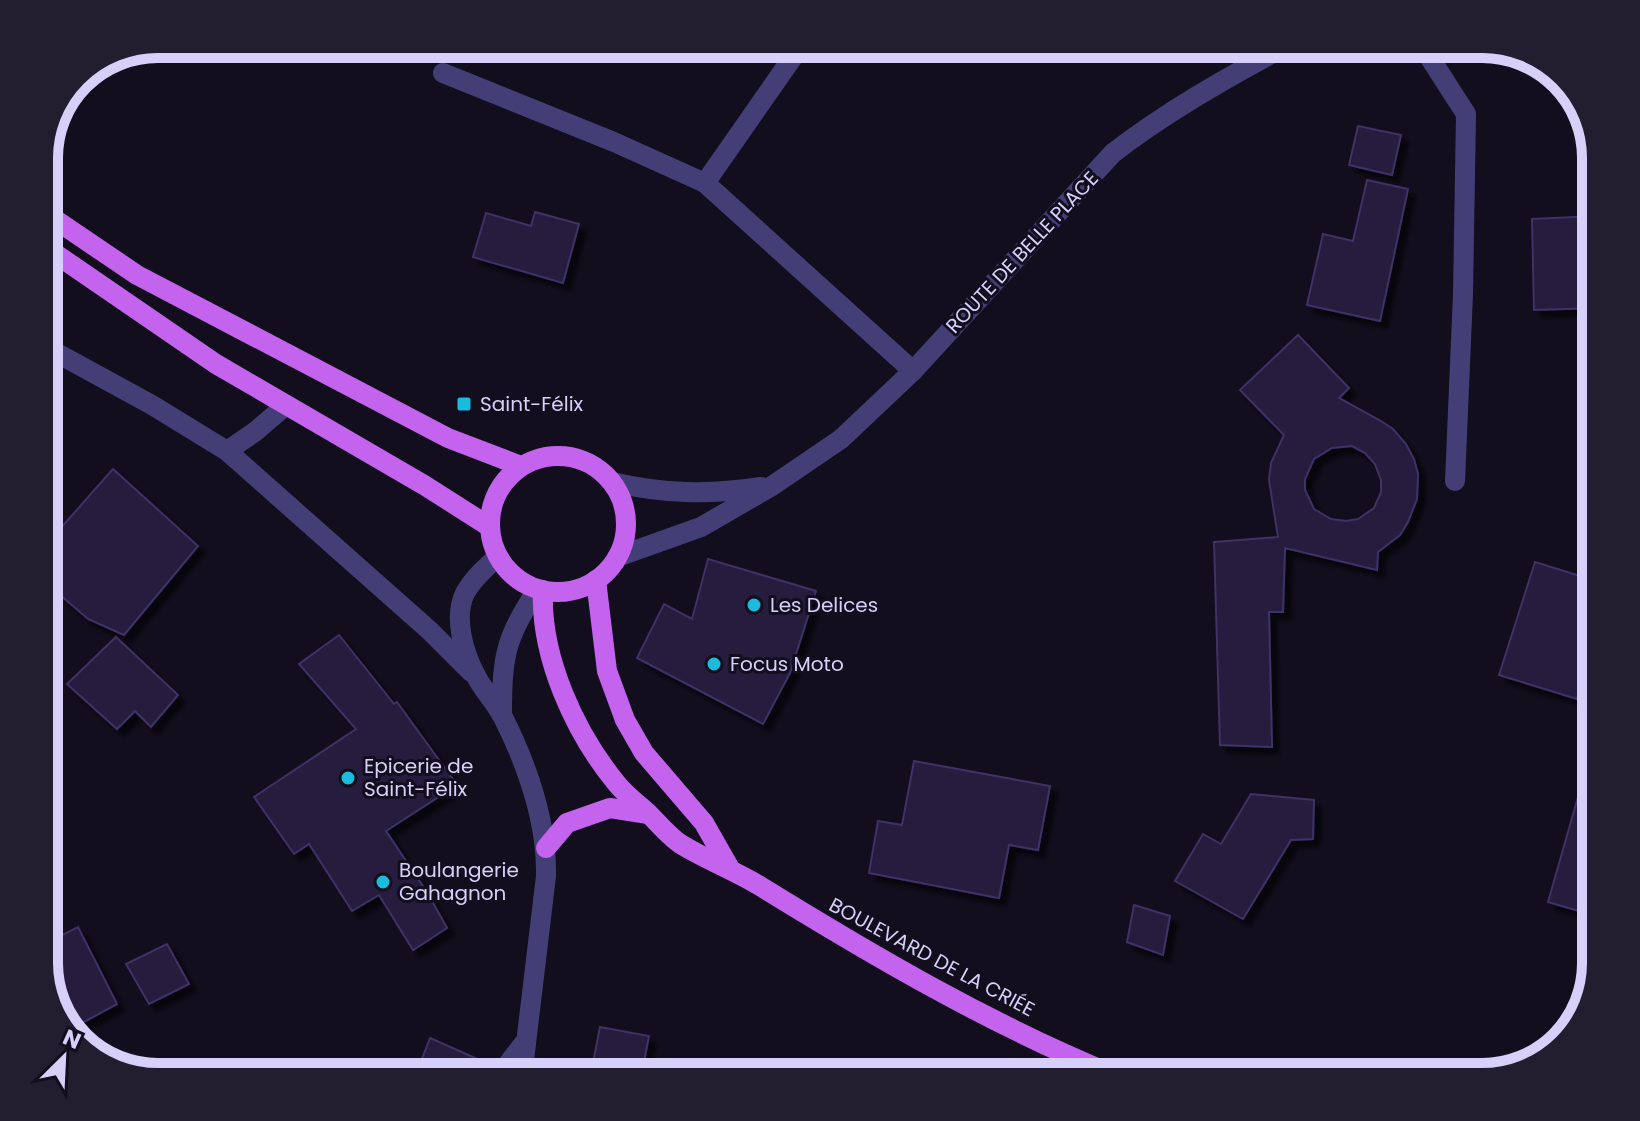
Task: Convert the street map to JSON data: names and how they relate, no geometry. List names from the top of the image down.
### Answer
{
  "streets": {
    "main road": ["BOULEVARD DE LA CRIÉE"],
    "street": ["ROUTE DE BELLE PLACE"]
  },
  "crossings": [
    ["ROUTE DE BELLE PLACE", "BOULEVARD DE LA CRIÉE"]
  ],
  "places": {
    "transit": ["Saint-Félix"],
    "other": [
      "Les Delices",
      "Focus Moto",
      "Epicerie de Saint-Félix",
      "Boulangerie Gahagnon"
    ]
  },
  "north": "top right"
}
